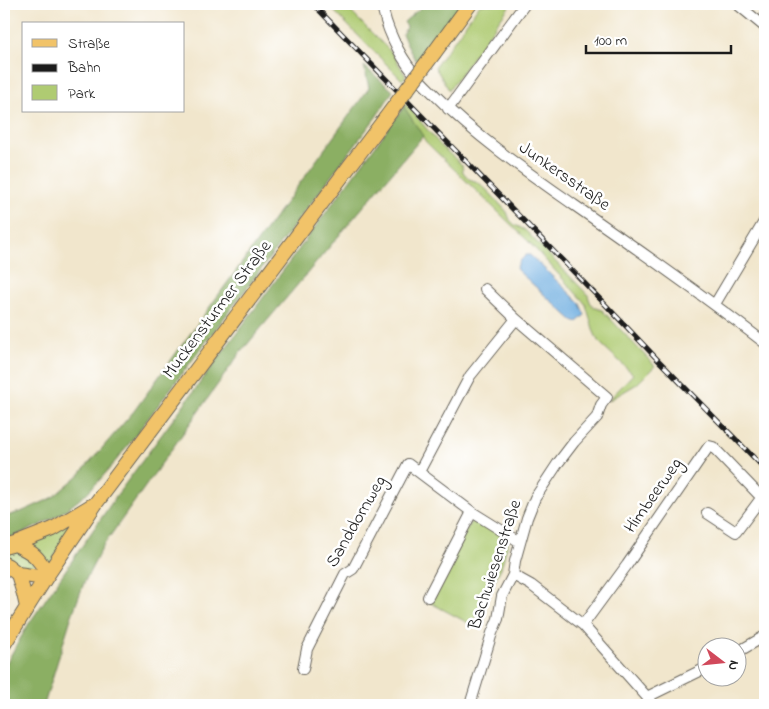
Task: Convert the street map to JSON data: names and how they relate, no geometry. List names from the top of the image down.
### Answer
{
  "streets": {
    "main road": ["Muckensturmer Straße"],
    "street": [
      "Junkersstraße",
      "Himbeerweg",
      "Sanddornweg",
      "Bachwiesenstraße"
    ]
  },
  "legend": ["Straße", "Bahn", "Park"],
  "scale_bar": "100 m",
  "north": "right"
}
